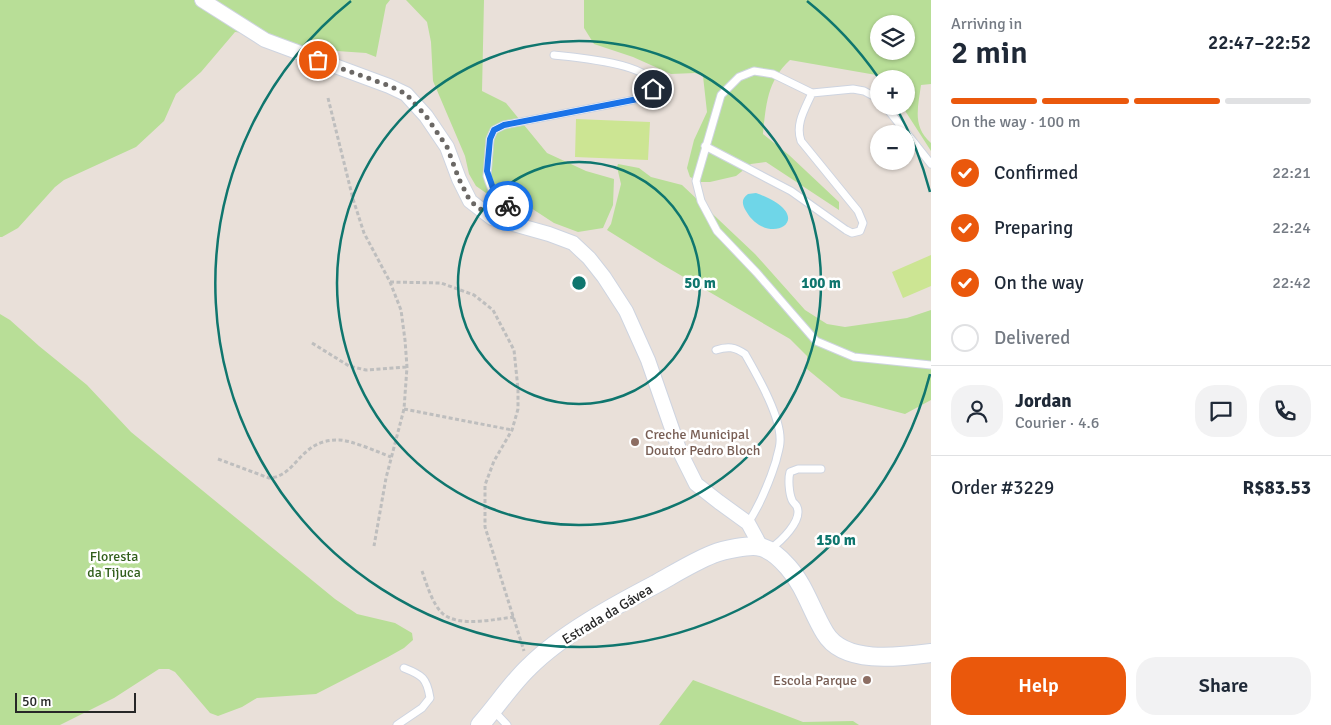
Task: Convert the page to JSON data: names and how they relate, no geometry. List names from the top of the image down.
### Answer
{
  "streets": {
    "street": ["Estrada da Gávea"]
  },
  "parks": ["Floresta da Tijuca"],
  "places": ["Creche Municipal Doutor Pedro Bloch", "Escola Parque"],
  "scale_bar": "50 m",
  "page": {
    "heading": ["2 min", "Arriving in", "22:47–22:52"],
    "panel": [
      "Jordan",
      "Courier · 4.6",
      "Order #3229",
      "R$83.53"
    ],
    "map_buttons": ["+", "−"],
    "bar": "On the way · 100 m",
    "list": [
      ["Confirmed", "22:21"],
      ["Preparing", "22:24"],
      ["On the way", "22:42"],
      "Delivered"
    ],
    "buttons": ["Help", "Share"],
    "scale": "50 m"
  },
  "rings": ["50 m", "100 m", "150 m"]
}
